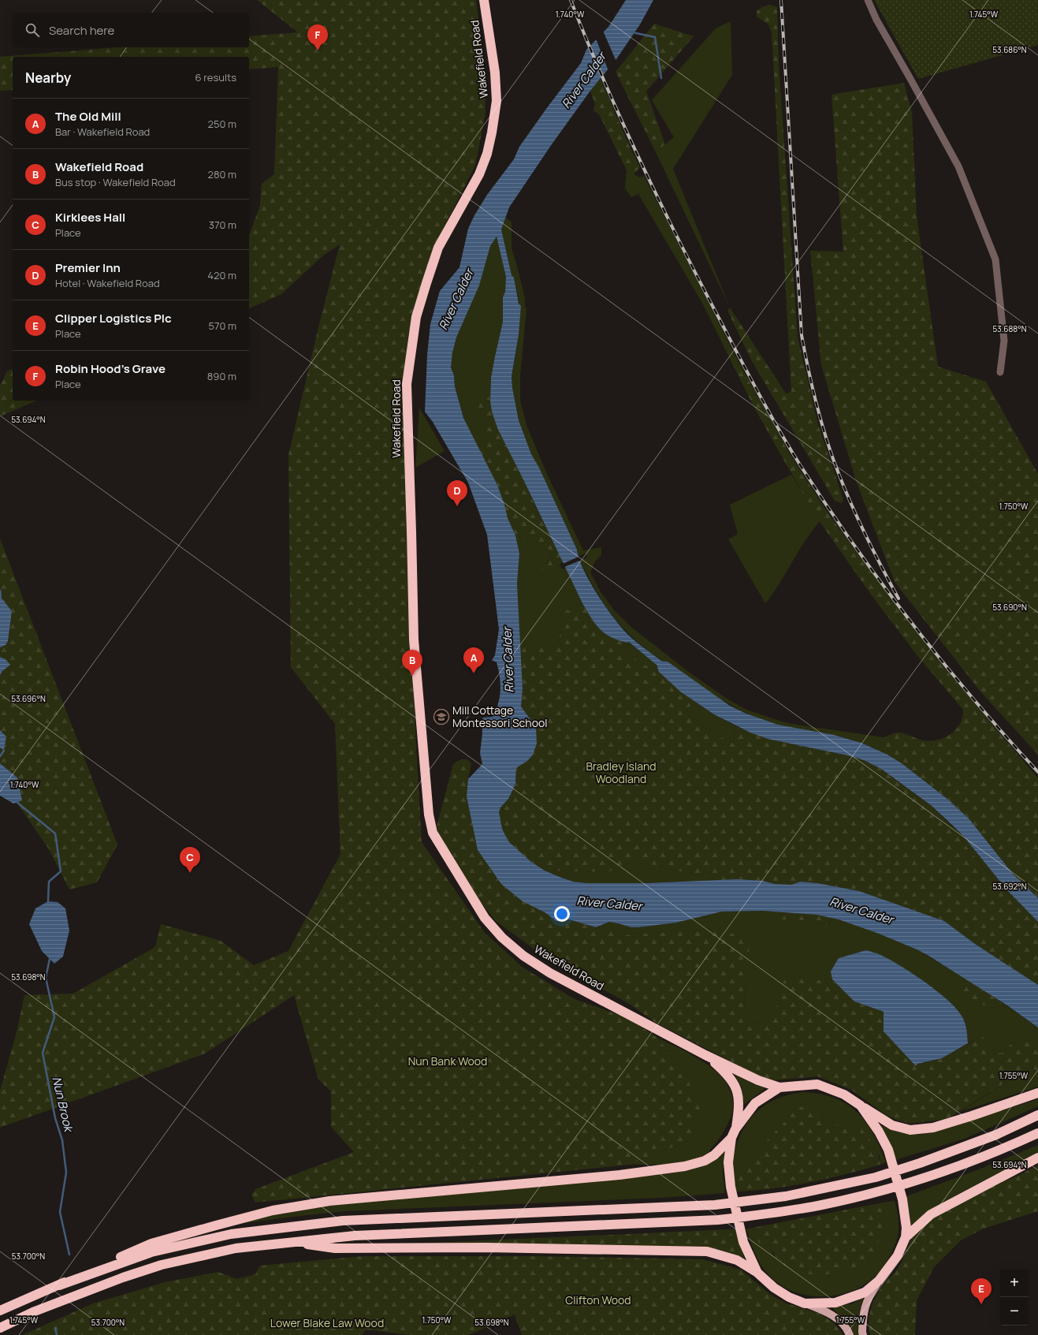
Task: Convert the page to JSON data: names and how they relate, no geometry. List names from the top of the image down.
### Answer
{
  "streets": {
    "highway": ["Wakefield Road"]
  },
  "water": ["River Calder", "Nun Brook"],
  "parks": [
    "Bradley Island Woodland",
    "Nun Bank Wood",
    "Clifton Wood",
    "Lower Blake Law Wood"
  ],
  "places": {
    "school or university": ["Mill Cottage Montessori School"]
  },
  "page": {
    "search": "Search here",
    "pins": [
      "F",
      "D",
      "A",
      "B",
      "C",
      "E"
    ],
    "heading": ["Nearby", "6 results"],
    "list": [
      {
        "mark": "A",
        "name": "The Old Mill",
        "note": "Bar · Wakefield Road",
        "value": "250 m"
      },
      {
        "mark": "B",
        "name": "Wakefield Road",
        "note": "Bus stop · Wakefield Road",
        "value": "280 m"
      },
      {
        "mark": "C",
        "name": "Kirklees Hall",
        "note": "Place",
        "value": "370 m"
      },
      {
        "mark": "D",
        "name": "Premier Inn",
        "note": "Hotel · Wakefield Road",
        "value": "420 m"
      },
      {
        "mark": "E",
        "name": "Clipper Logistics Plc",
        "note": "Place",
        "value": "570 m"
      },
      {
        "mark": "F",
        "name": "Robin Hood's Grave",
        "note": "Place",
        "value": "890 m"
      }
    ],
    "map_buttons": ["+", "−"]
  },
  "coordinates": [
    "1.745°W",
    "1.740°W",
    "53.686°N",
    "53.688°N",
    "53.694°N",
    "1.750°W",
    "53.690°N",
    "53.696°N",
    "53.692°N",
    "53.698°N",
    "1.755°W",
    "53.700°N"
  ]
}
